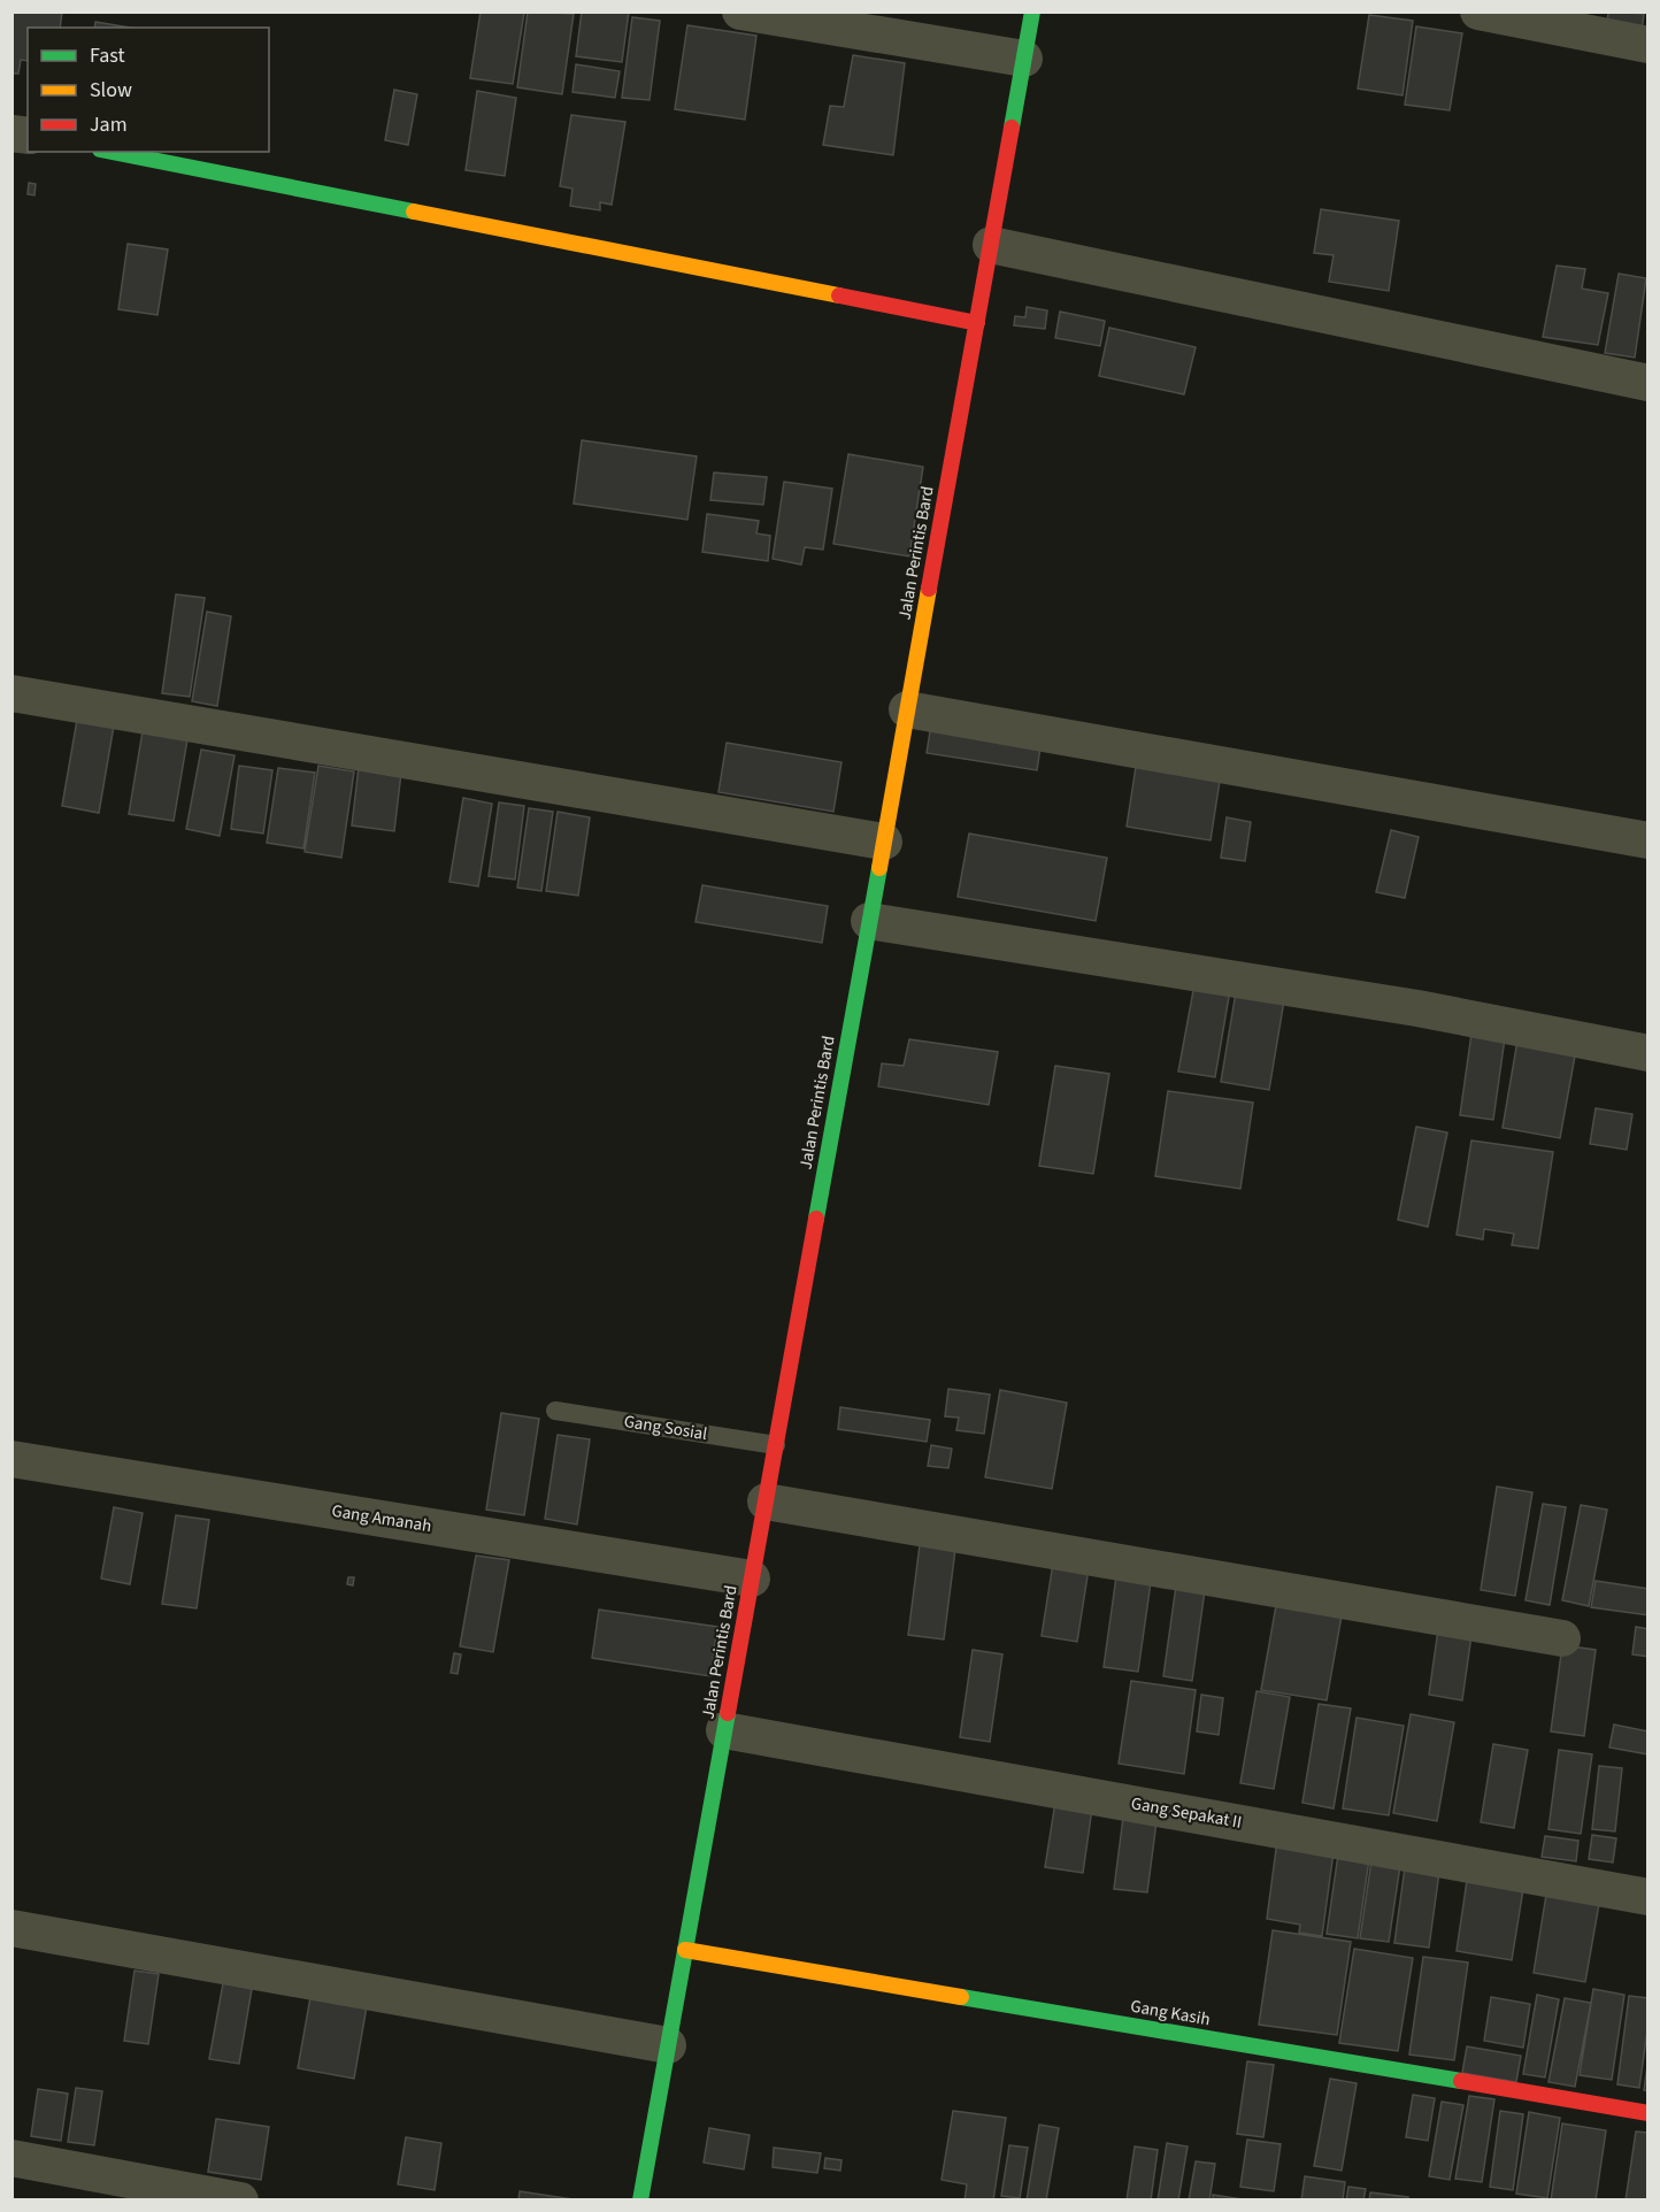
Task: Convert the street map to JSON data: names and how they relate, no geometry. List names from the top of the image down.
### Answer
{
  "streets": {
    "street": [
      "Jalan Perintis Bard",
      "Gang Amanah",
      "Gang Sepakat II",
      "Gang Kasih"
    ],
    "lane": ["Gang Sosial"]
  },
  "crossings": [
    ["Jalan Perintis Bard", "Gang Sosial"],
    ["Jalan Perintis Bard", "Gang Amanah"],
    ["Jalan Perintis Bard", "Gang Sepakat II"],
    ["Jalan Perintis Bard", "Gang Kasih"]
  ],
  "legend": ["Fast", "Slow", "Jam"]
}
